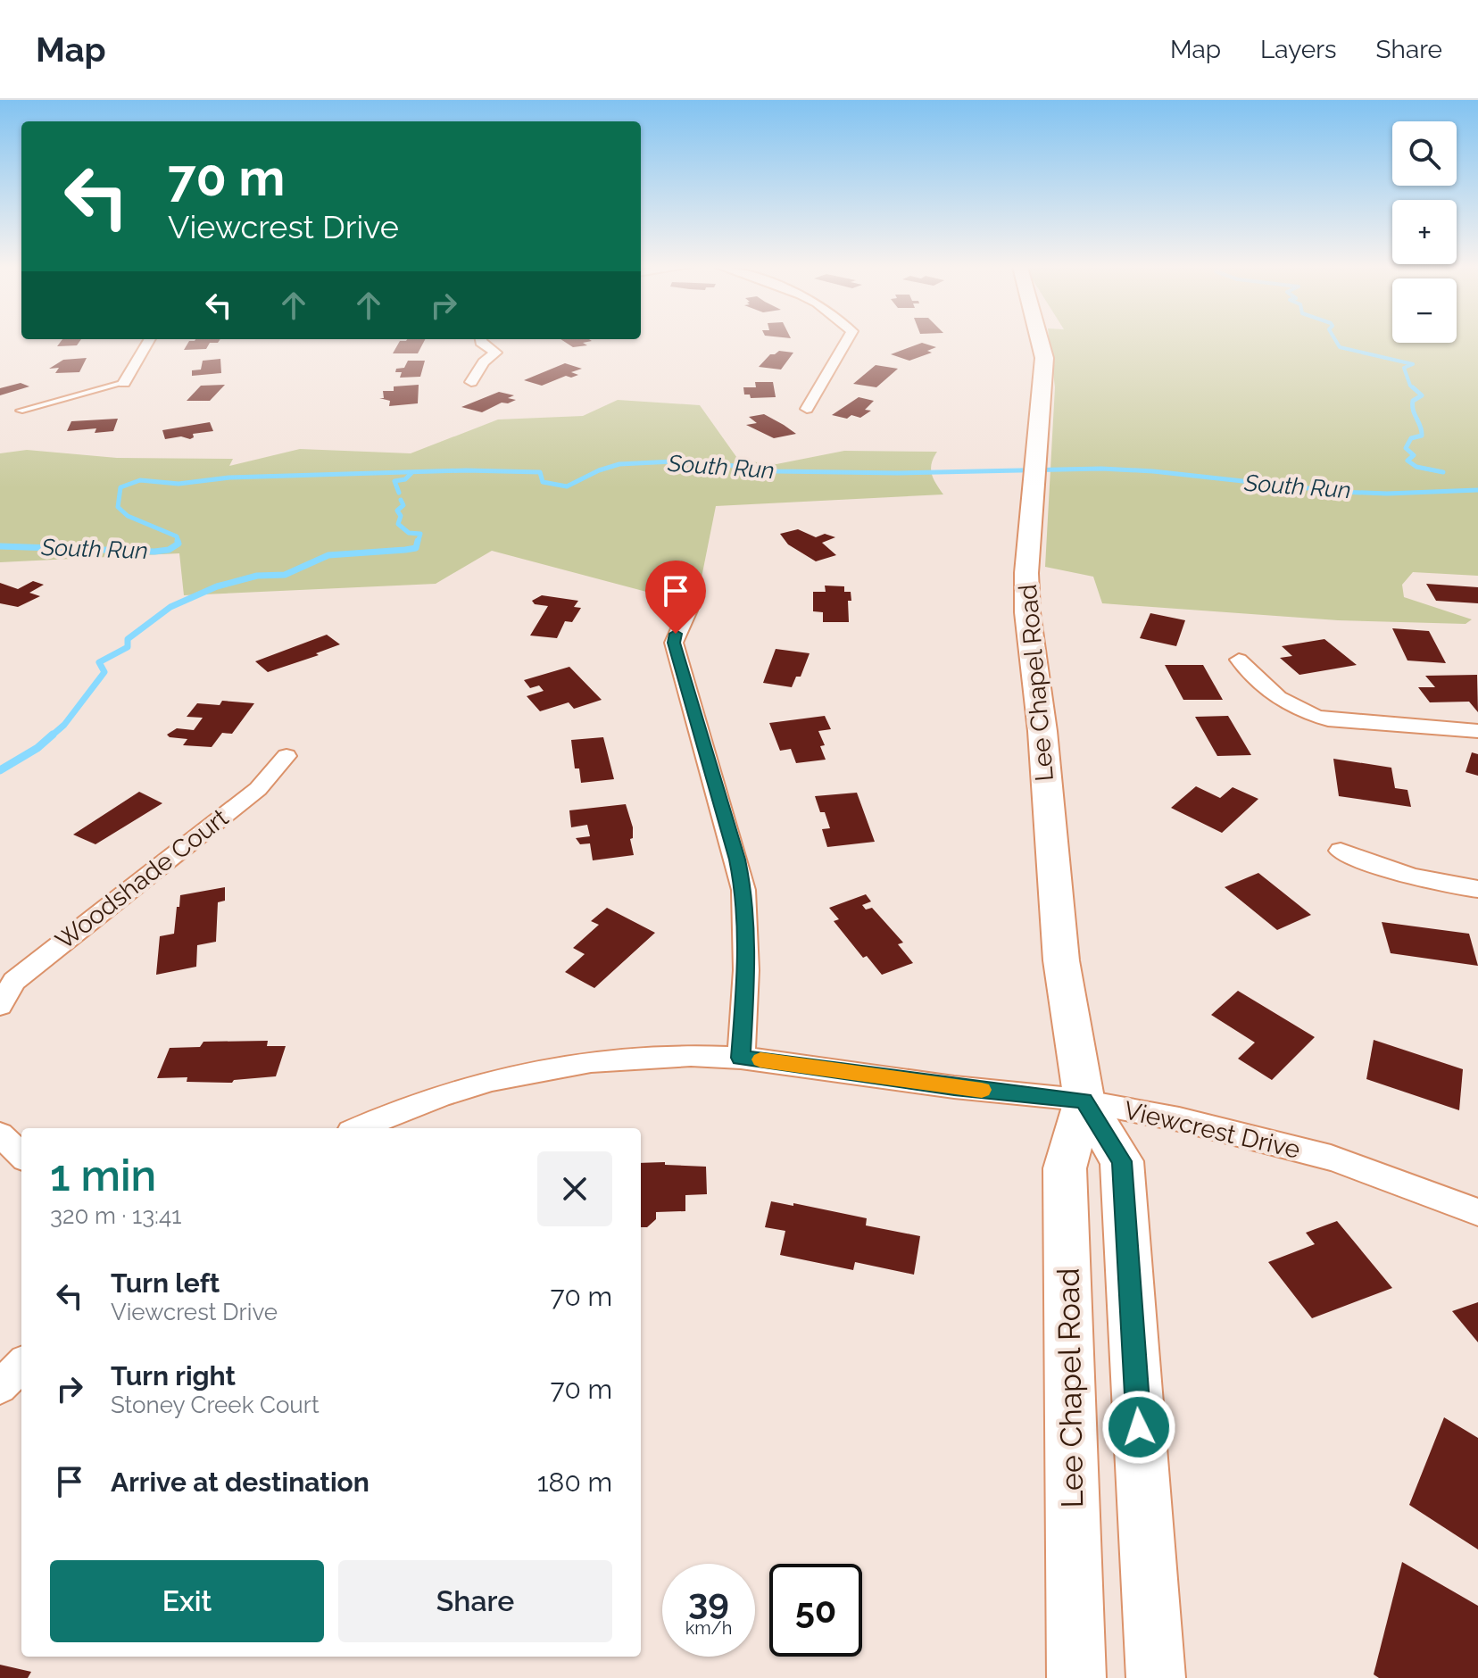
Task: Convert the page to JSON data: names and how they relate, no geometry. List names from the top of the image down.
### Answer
{
  "streets": {
    "main road": ["Lee Chapel Road"],
    "street": ["Woodshade Court", "Viewcrest Drive"]
  },
  "crossings": [
    ["Lee Chapel Road", "Viewcrest Drive"]
  ],
  "water": ["South Run"],
  "page": {
    "header": "Map",
    "nav": ["Map", "Layers", "Share"],
    "map_buttons": ["+", "−"],
    "turn": ["70 m", "Viewcrest Drive"],
    "heading": ["1 min", "320 m · 13:41"],
    "list": [
      {
        "name": "Turn left",
        "note": "Viewcrest Drive",
        "value": "70 m"
      },
      {
        "name": "Turn right",
        "note": "Stoney Creek Court",
        "value": "70 m"
      },
      {
        "name": "Arrive at destination",
        "value": "180 m"
      }
    ],
    "buttons": ["Exit", "Share"],
    "speed": "39 km/h",
    "limit": "50"
  }
}
